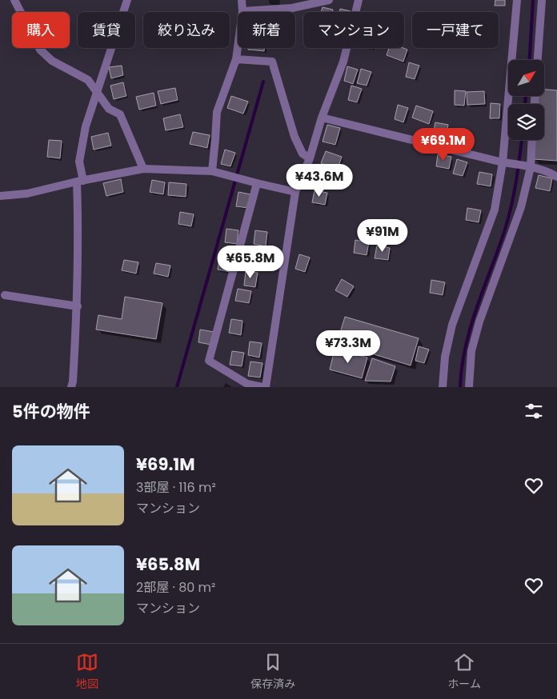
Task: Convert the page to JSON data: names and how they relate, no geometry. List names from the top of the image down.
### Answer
{
  "north": "top right",
  "page": {
    "chip": [
      "購入",
      "賃貸",
      "絞り込み",
      "新着",
      "マンション",
      "一戸建て"
    ],
    "price": [
      "¥69.1M",
      "¥43.6M",
      "¥91M",
      "¥65.8M",
      "¥73.3M"
    ],
    "heading": "5件の物件",
    "list": [
      {
        "name": "¥69.1M",
        "note": "3部屋 · 116 m² · マンション"
      },
      {
        "name": "¥65.8M",
        "note": "2部屋 · 80 m² · マンション"
      }
    ],
    "tabs": ["地図", "保存済み", "ホーム"]
  }
}
